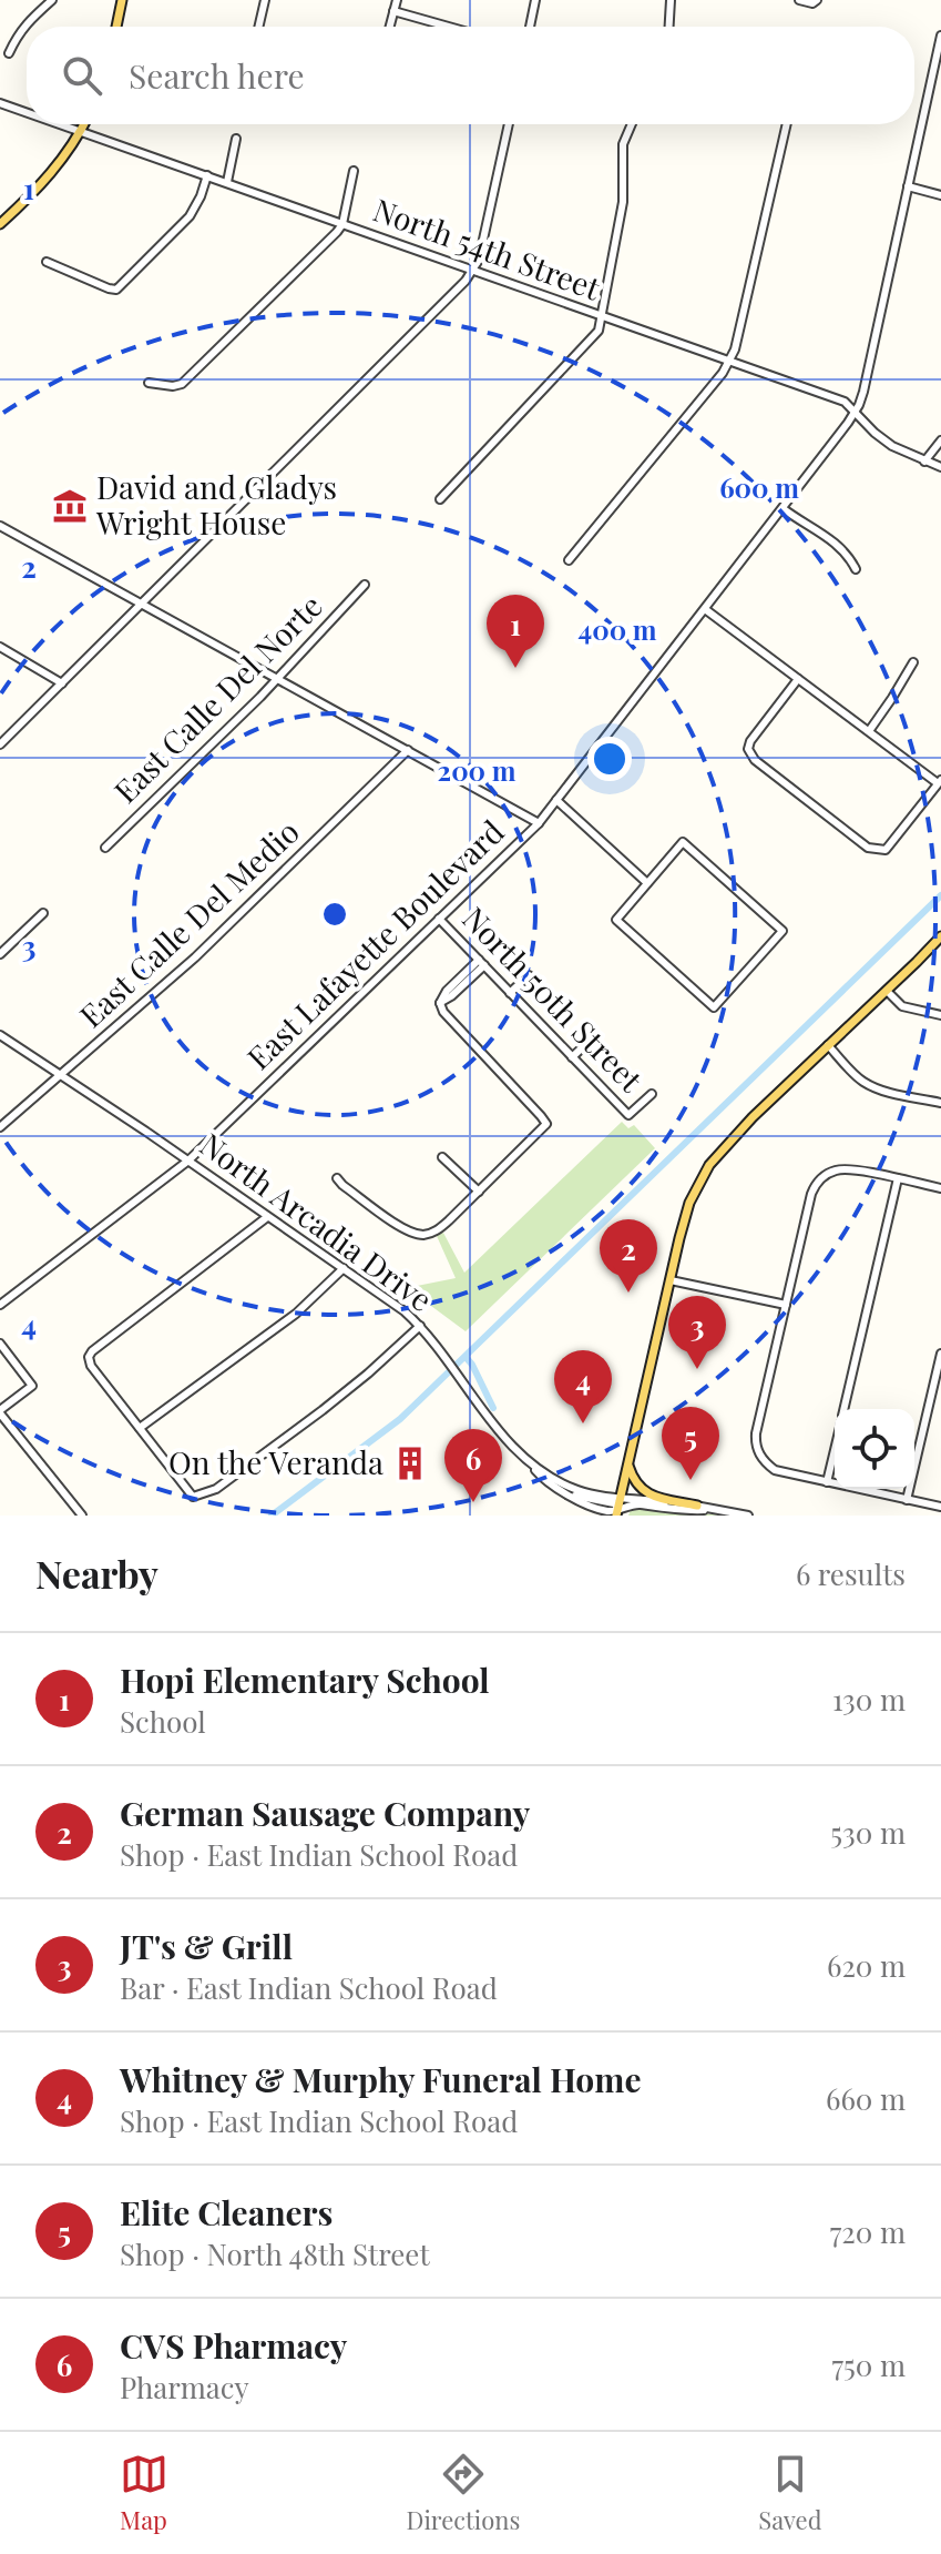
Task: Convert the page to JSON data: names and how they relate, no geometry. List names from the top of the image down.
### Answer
{
  "streets": {
    "street": [
      "North 54th Street",
      "East Calle Del Norte",
      "East Calle Del Medio",
      "East Lafayette Boulevard",
      "North 50th Street",
      "North Arcadia Drive"
    ]
  },
  "crossings": [
    ["North 54th Street", "East Lafayette Boulevard"],
    ["East Calle Del Medio", "North Arcadia Drive"],
    ["East Lafayette Boulevard", "North 50th Street"],
    ["East Lafayette Boulevard", "North Arcadia Drive"]
  ],
  "places": {
    "museum": ["David and Gladys Wright House"],
    "building": ["On the Veranda"]
  },
  "page": {
    "search": "Search here",
    "pins": [
      "1",
      "2",
      "3",
      "4",
      "5",
      "6"
    ],
    "heading": ["Nearby", "6 results"],
    "list": [
      {
        "mark": "1",
        "name": "Hopi Elementary School",
        "note": "School",
        "value": "130 m"
      },
      {
        "mark": "2",
        "name": "German Sausage Company",
        "note": "Shop · East Indian School Road",
        "value": "530 m"
      },
      {
        "mark": "3",
        "name": "JT's & Grill",
        "note": "Bar · East Indian School Road",
        "value": "620 m"
      },
      {
        "mark": "4",
        "name": "Whitney & Murphy Funeral Home",
        "note": "Shop · East Indian School Road",
        "value": "660 m"
      },
      {
        "mark": "5",
        "name": "Elite Cleaners",
        "note": "Shop · North 48th Street",
        "value": "720 m"
      },
      {
        "mark": "6",
        "name": "CVS Pharmacy",
        "note": "Pharmacy",
        "value": "750 m"
      }
    ],
    "nav": ["Map", "Directions", "Saved"]
  },
  "grid": {
    "rows": [
      "1",
      "2",
      "3",
      "4"
    ]
  },
  "rings": ["600 m", "400 m", "200 m"]
}
